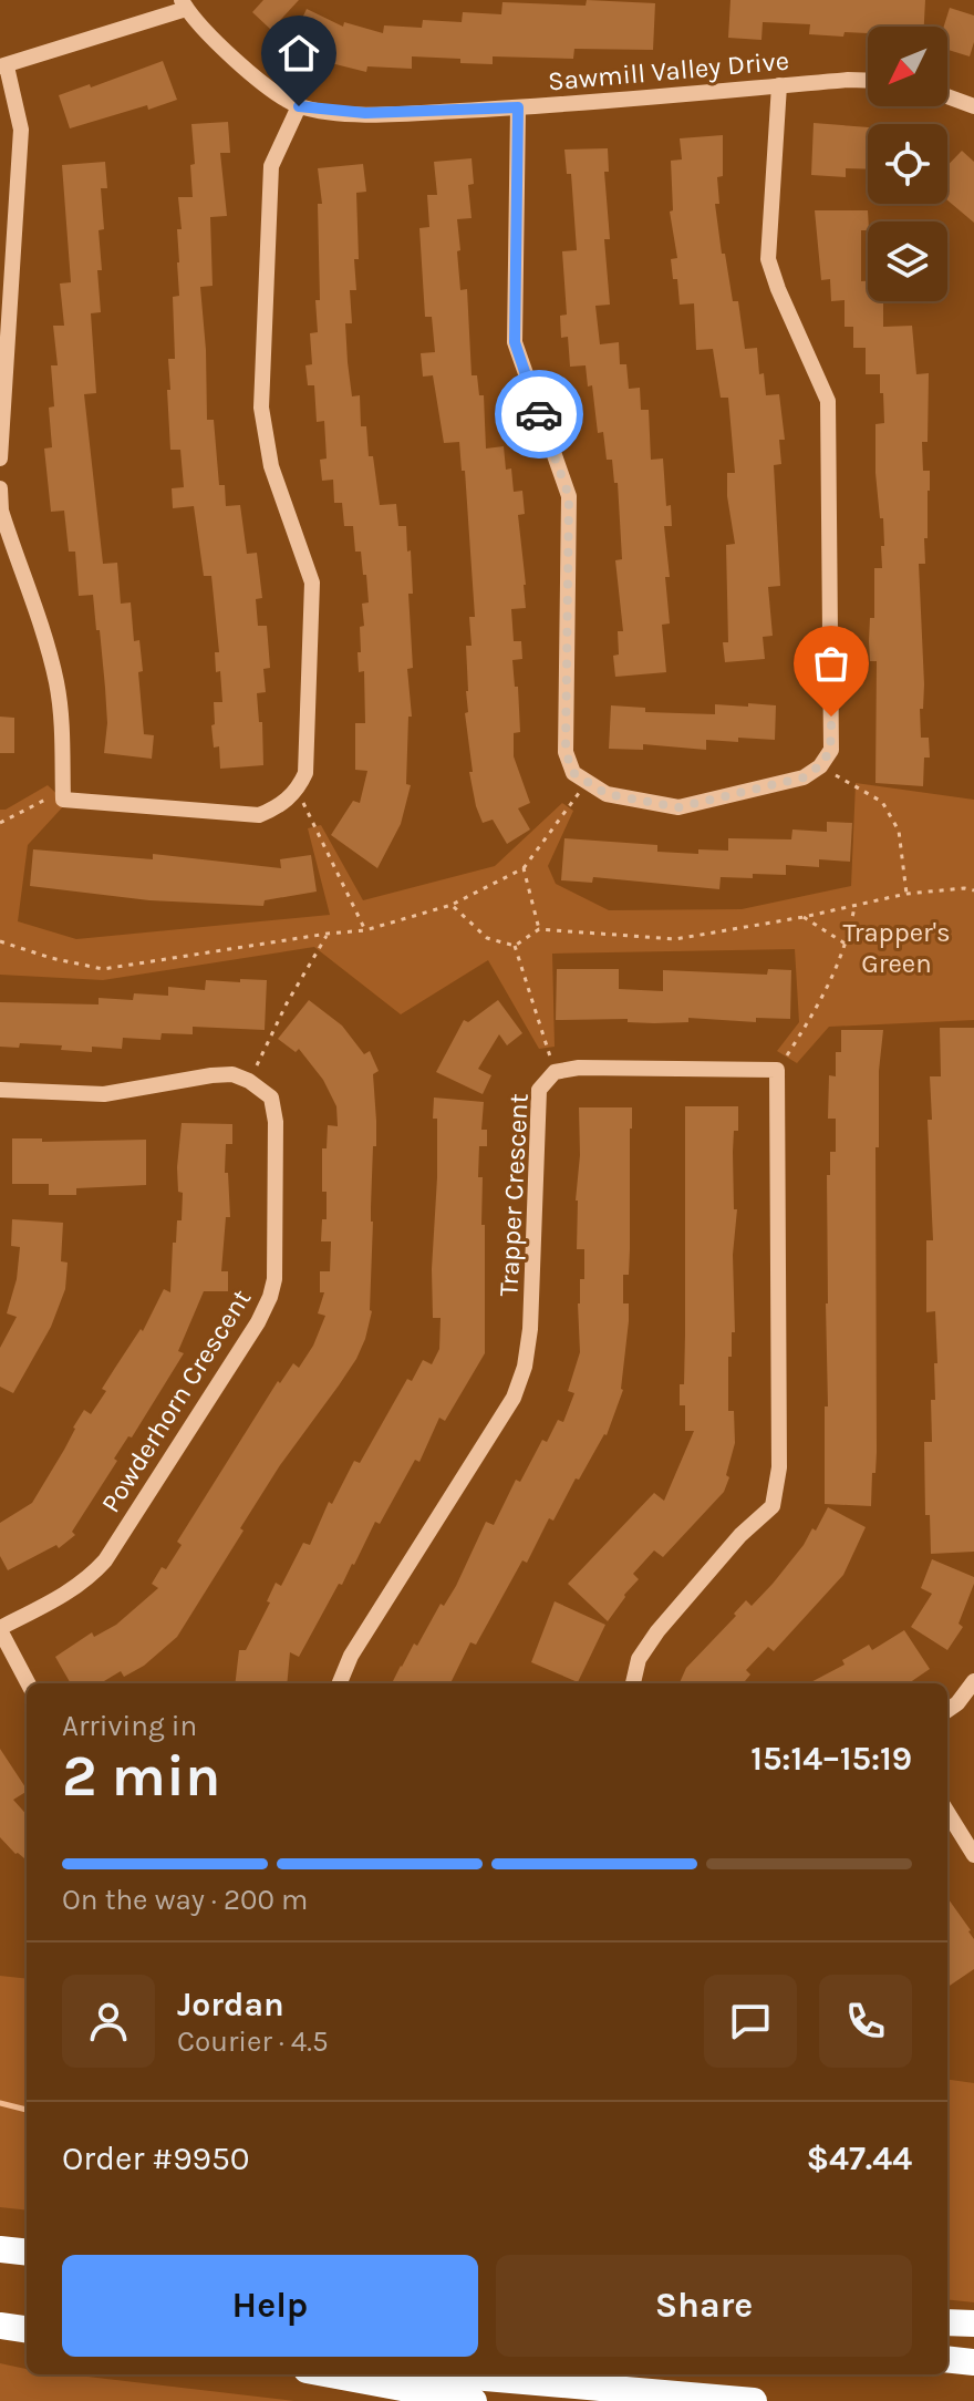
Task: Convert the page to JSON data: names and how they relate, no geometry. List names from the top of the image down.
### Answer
{
  "streets": {
    "street": ["Sawmill Valley Drive", "Trapper Crescent", "Powderhorn Crescent"]
  },
  "parks": ["Trapper's Green"],
  "north": "bottom left",
  "page": {
    "heading": ["2 min", "Arriving in", "15:14–15:19"],
    "panel": [
      "Jordan",
      "Courier · 4.5",
      "Order #9950",
      "$47.44"
    ],
    "bar": "On the way · 200 m",
    "buttons": ["Help", "Share"]
  }
}
